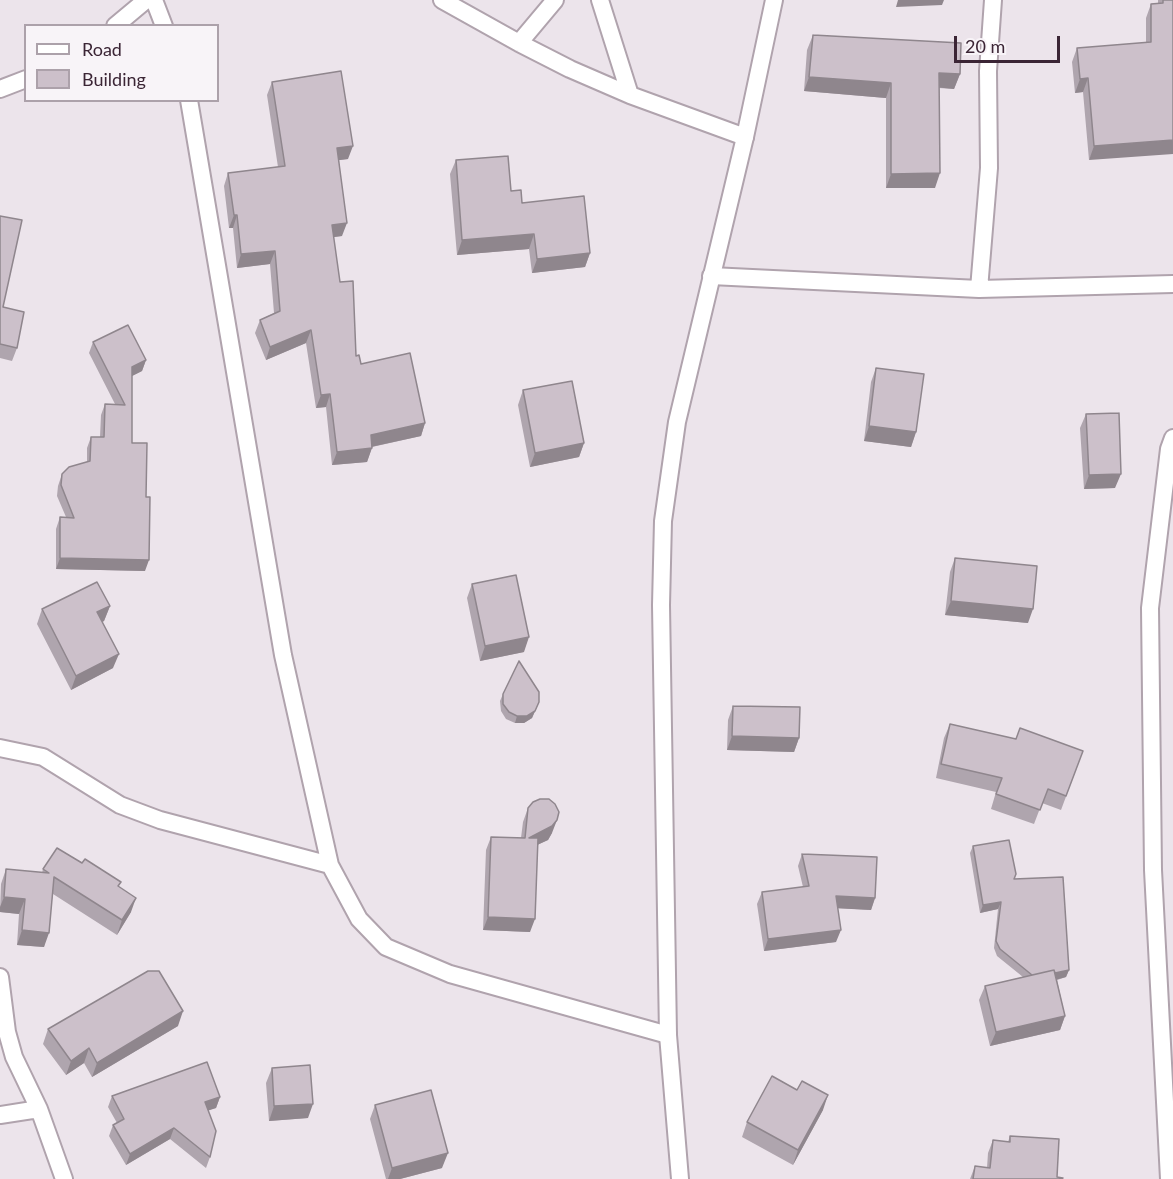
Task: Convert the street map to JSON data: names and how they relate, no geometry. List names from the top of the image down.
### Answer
{
  "legend": ["Road", "Building"],
  "scale_bar": "20 m"
}
